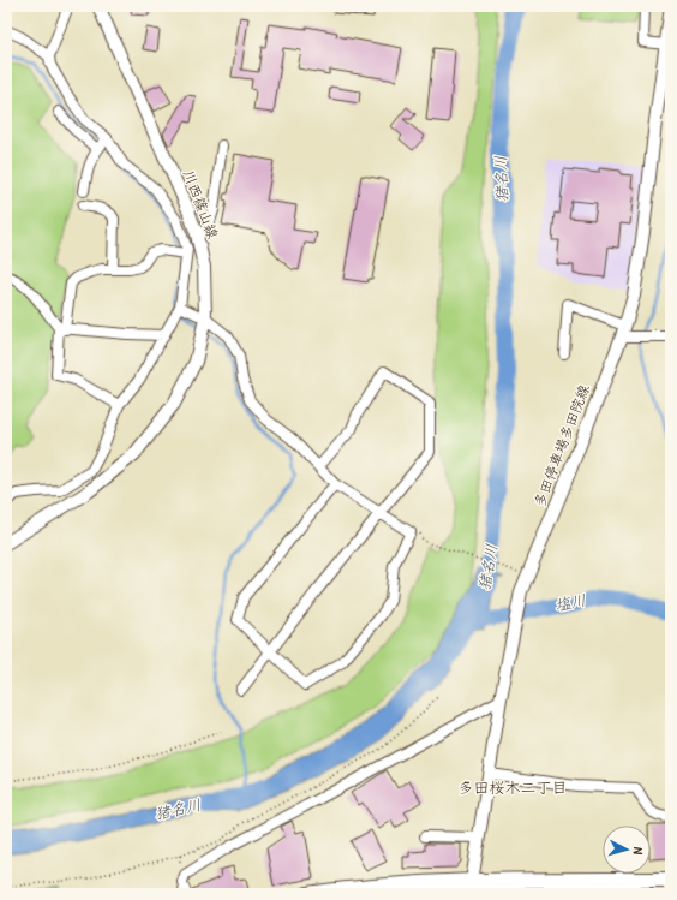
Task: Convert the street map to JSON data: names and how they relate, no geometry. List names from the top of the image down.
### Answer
{
  "streets": {
    "main road": ["川西篠山線", "多田停車場多田院線"]
  },
  "districts": ["多田桜木二丁目"],
  "water": ["猪名川", "塩川"],
  "north": "right"
}
